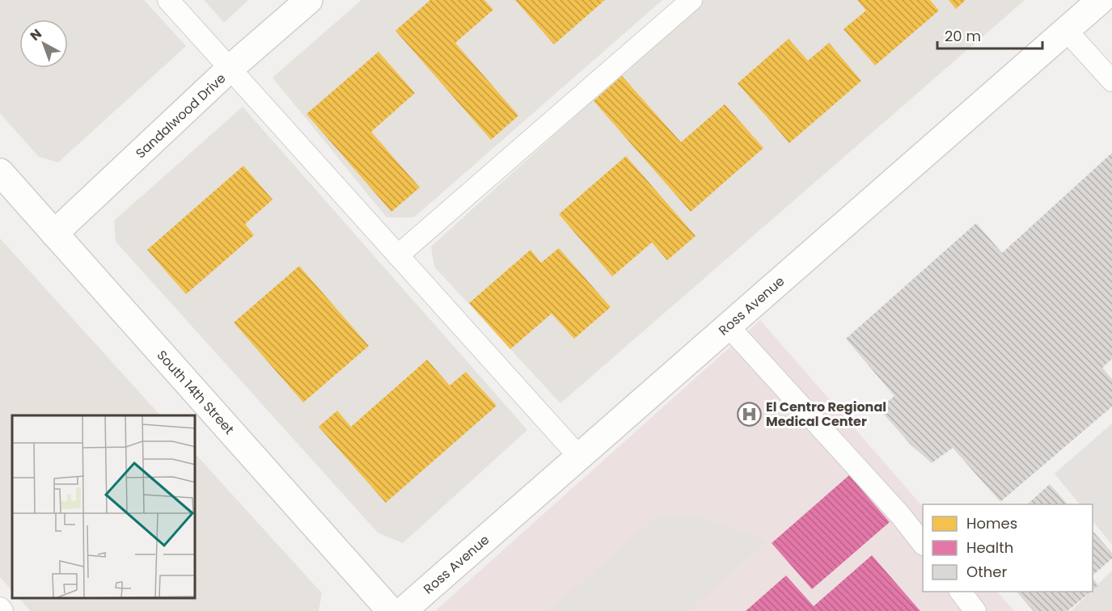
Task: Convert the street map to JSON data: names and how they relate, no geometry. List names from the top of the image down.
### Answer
{
  "streets": {
    "street": ["Sandalwood Drive", "Ross Avenue", "South 14th Street"]
  },
  "crossings": [
    ["Sandalwood Drive", "South 14th Street"]
  ],
  "places": {
    "hospital": ["El Centro Regional Medical Center"]
  },
  "legend": ["Homes", "Health", "Other"],
  "scale_bar": "20 m",
  "north": "top left"
}
